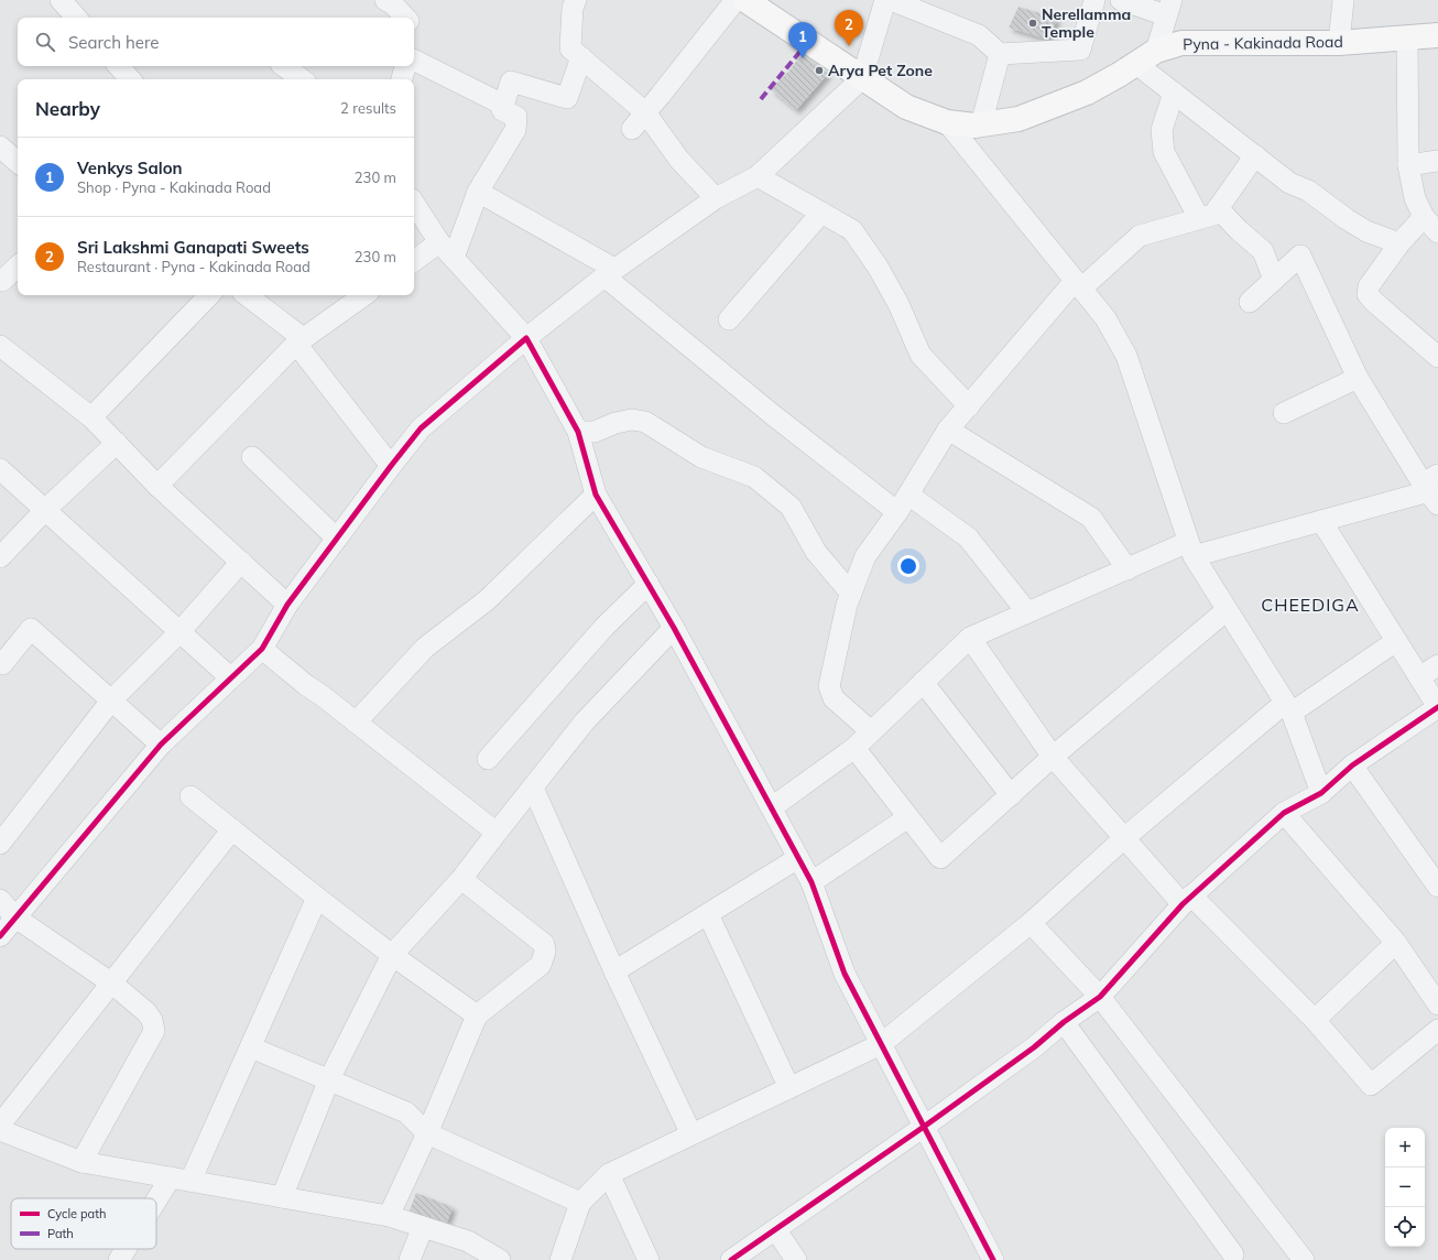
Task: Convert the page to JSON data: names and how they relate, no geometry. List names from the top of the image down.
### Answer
{
  "streets": {
    "main road": ["Pyna - Kakinada Road"]
  },
  "districts": ["CHEEDIGA"],
  "places": ["Nerellamma Temple", "Arya Pet Zone"],
  "legend": ["Cycle path", "Path"],
  "page": {
    "pins": ["2", "1"],
    "search": "Search here",
    "heading": ["Nearby", "2 results"],
    "list": [
      {
        "mark": "1",
        "name": "Venkys Salon",
        "note": "Shop · Pyna - Kakinada Road",
        "value": "230 m"
      },
      {
        "mark": "2",
        "name": "Sri Lakshmi Ganapati Sweets",
        "note": "Restaurant · Pyna - Kakinada Road",
        "value": "230 m"
      }
    ],
    "map_buttons": ["+", "−"]
  }
}
